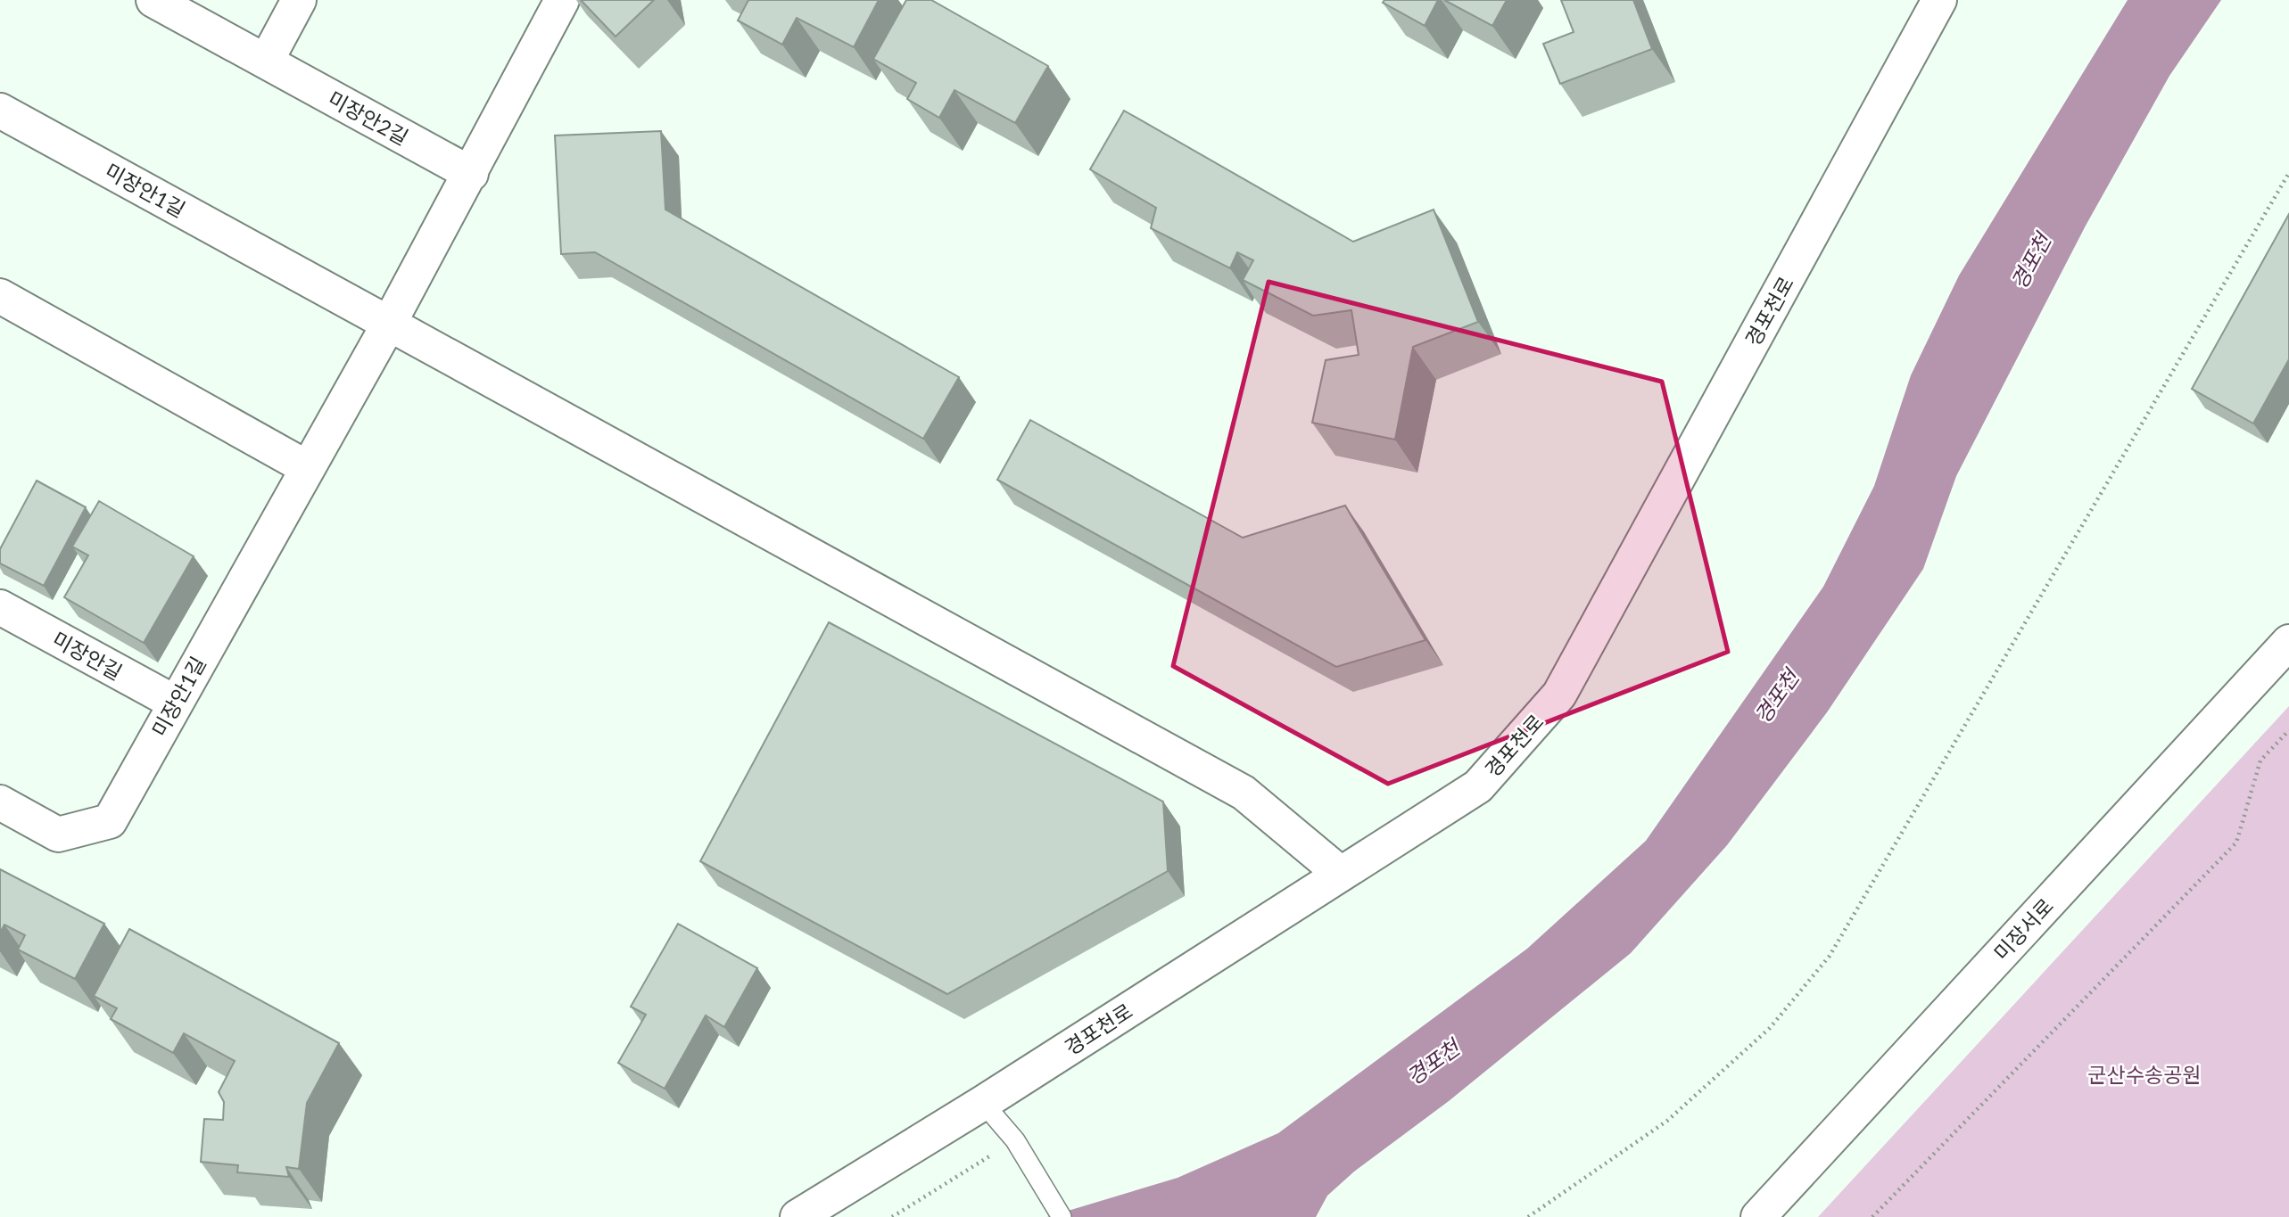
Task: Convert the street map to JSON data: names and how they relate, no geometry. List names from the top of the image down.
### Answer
{
  "streets": {
    "street": [
      "미장안2길",
      "미장안1길",
      "경포천로",
      "미장안길",
      "미장서로"
    ]
  },
  "crossings": [
    ["미장안2길", "미장안1길"],
    ["미장안1길", "미장안길"]
  ],
  "water": ["경포천"],
  "parks": ["군산수송공원"]
}
